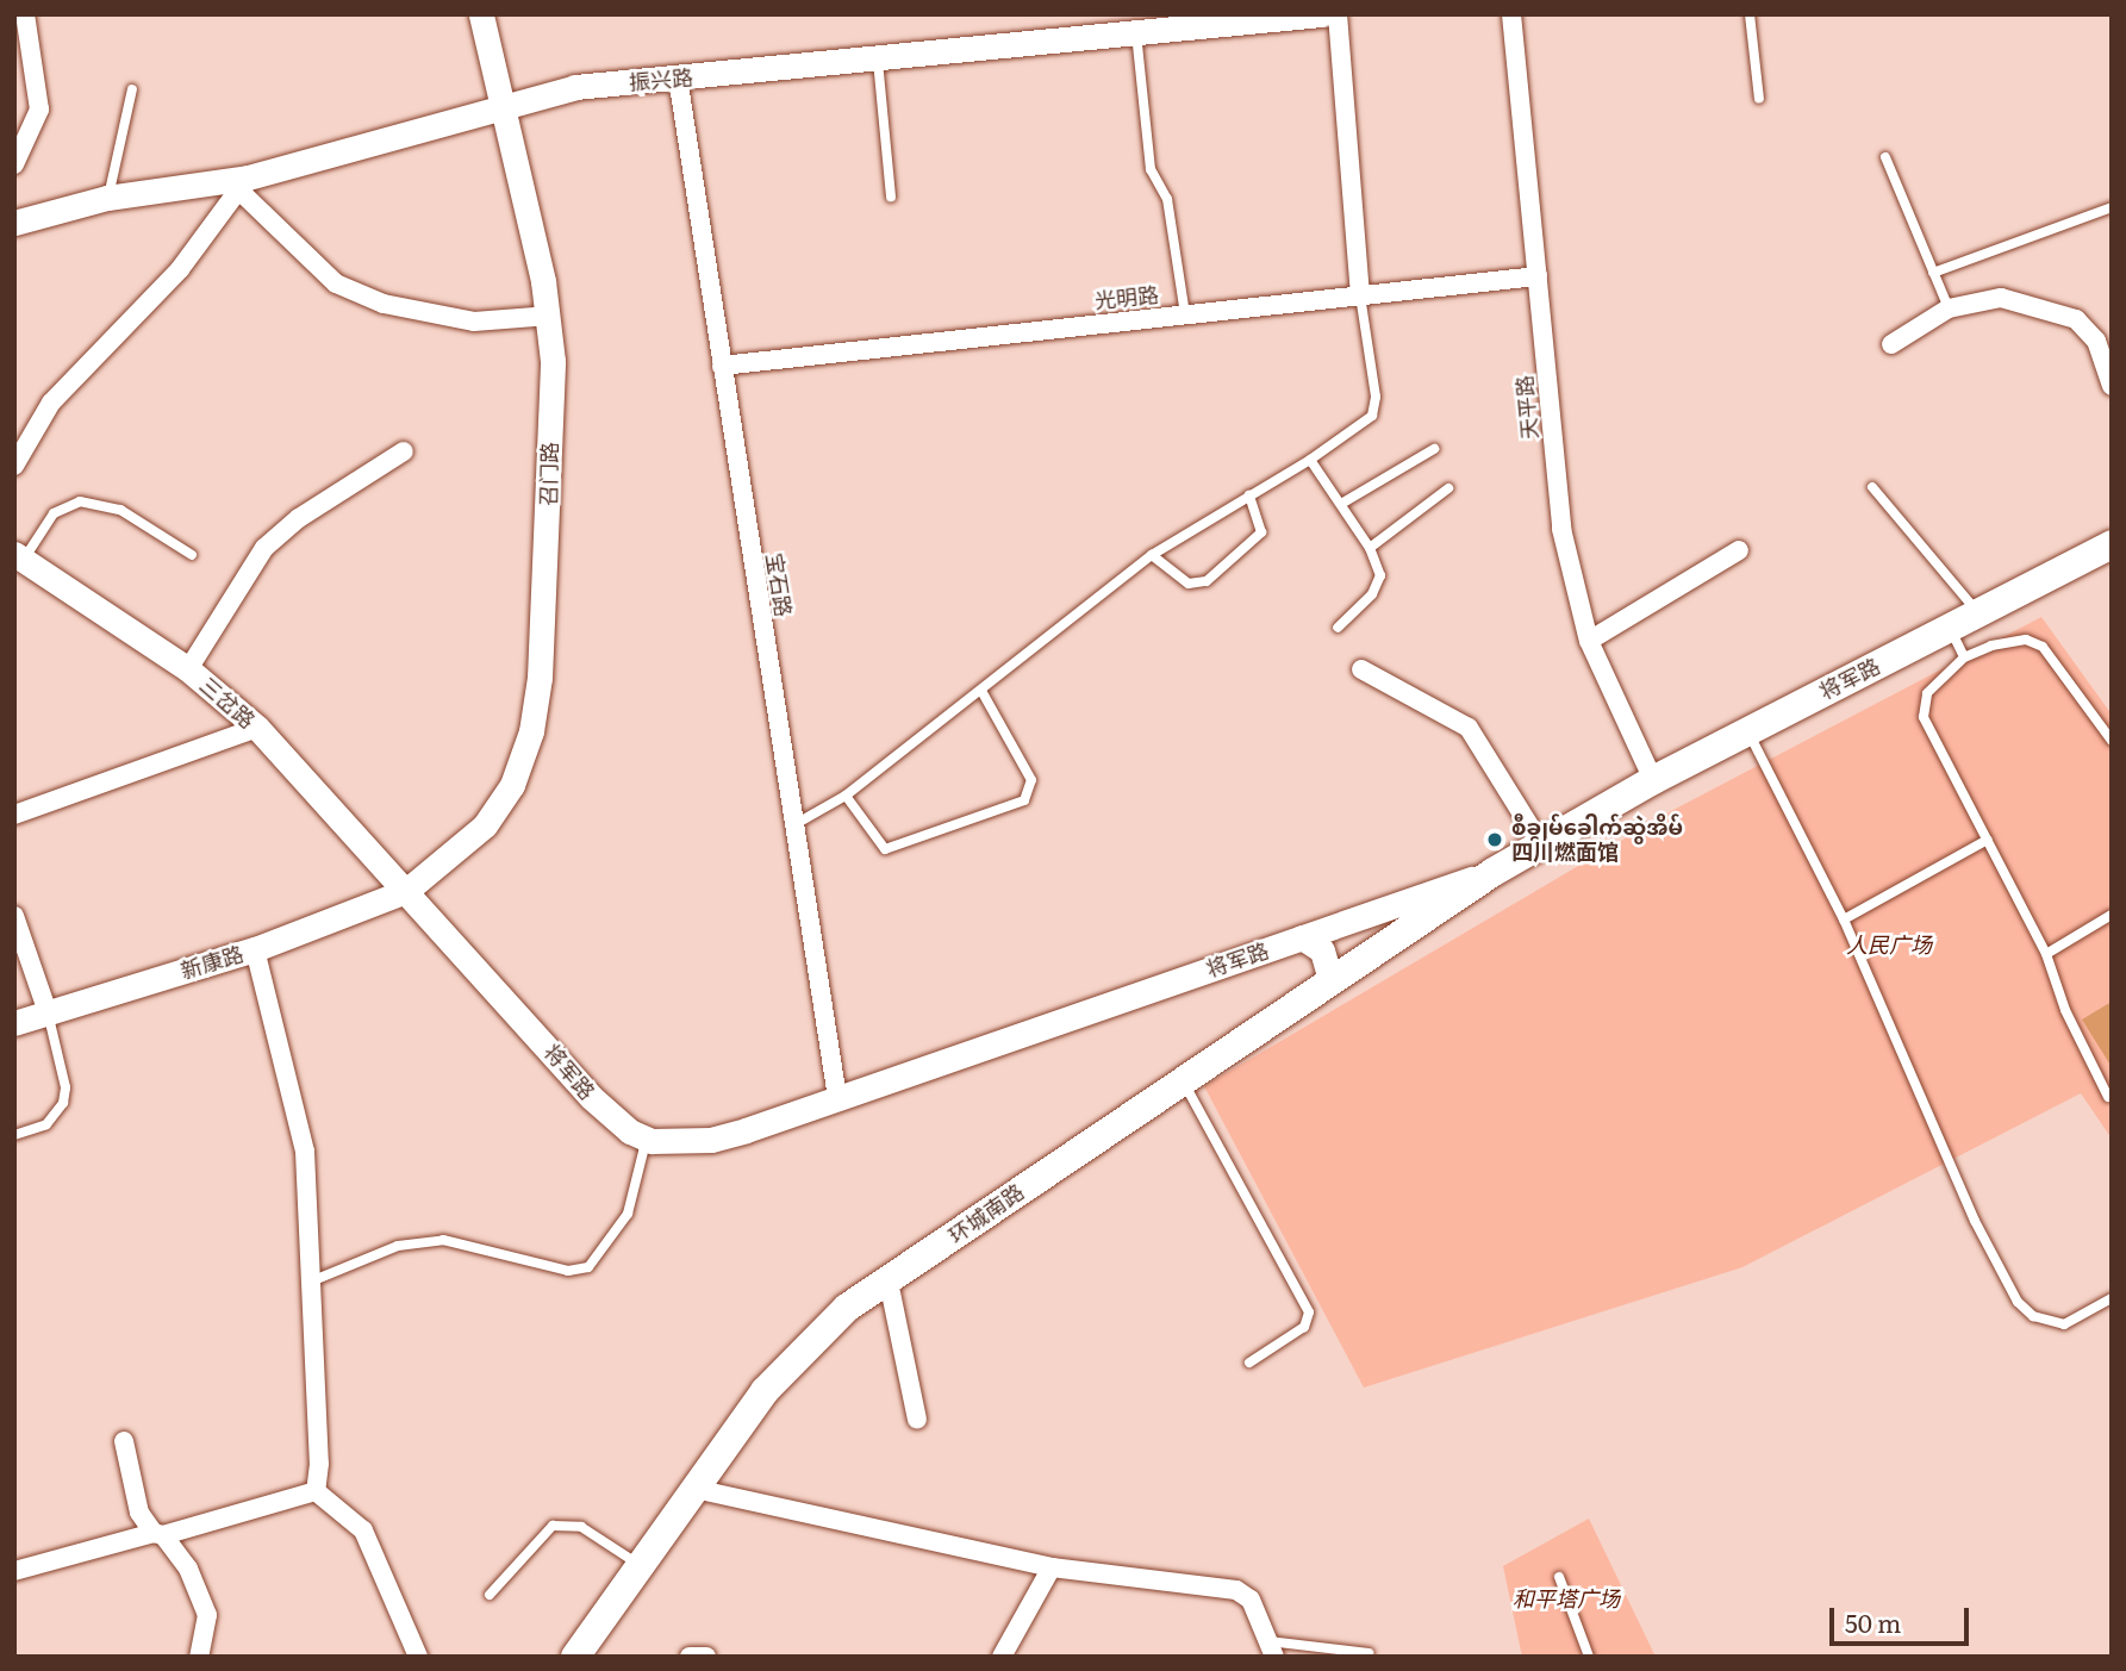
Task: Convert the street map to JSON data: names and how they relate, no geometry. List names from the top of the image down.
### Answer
{
  "streets": {
    "main road": [
      "振兴路",
      "召门路",
      "将军路",
      "三岔路",
      "新康路",
      "环城南路"
    ],
    "street": ["光明路", "天平路", "宝石路"]
  },
  "crossings": [
    ["振兴路", "召门路"],
    ["振兴路", "宝石路"],
    ["光明路", "天平路"],
    ["光明路", "宝石路"],
    ["天平路", "将军路"],
    ["召门路", "将军路"],
    ["召门路", "三岔路"],
    ["召门路", "新康路"],
    ["宝石路", "将军路"],
    ["将军路", "三岔路"],
    ["将军路", "新康路"],
    ["将军路", "环城南路"],
    ["三岔路", "新康路"]
  ],
  "parks": ["人民广场", "和平塔广场"],
  "places": ["စီချွမ်ခေါက်ဆွဲအိမ် 四川燃面馆"],
  "scale_bar": "50 m"
}
